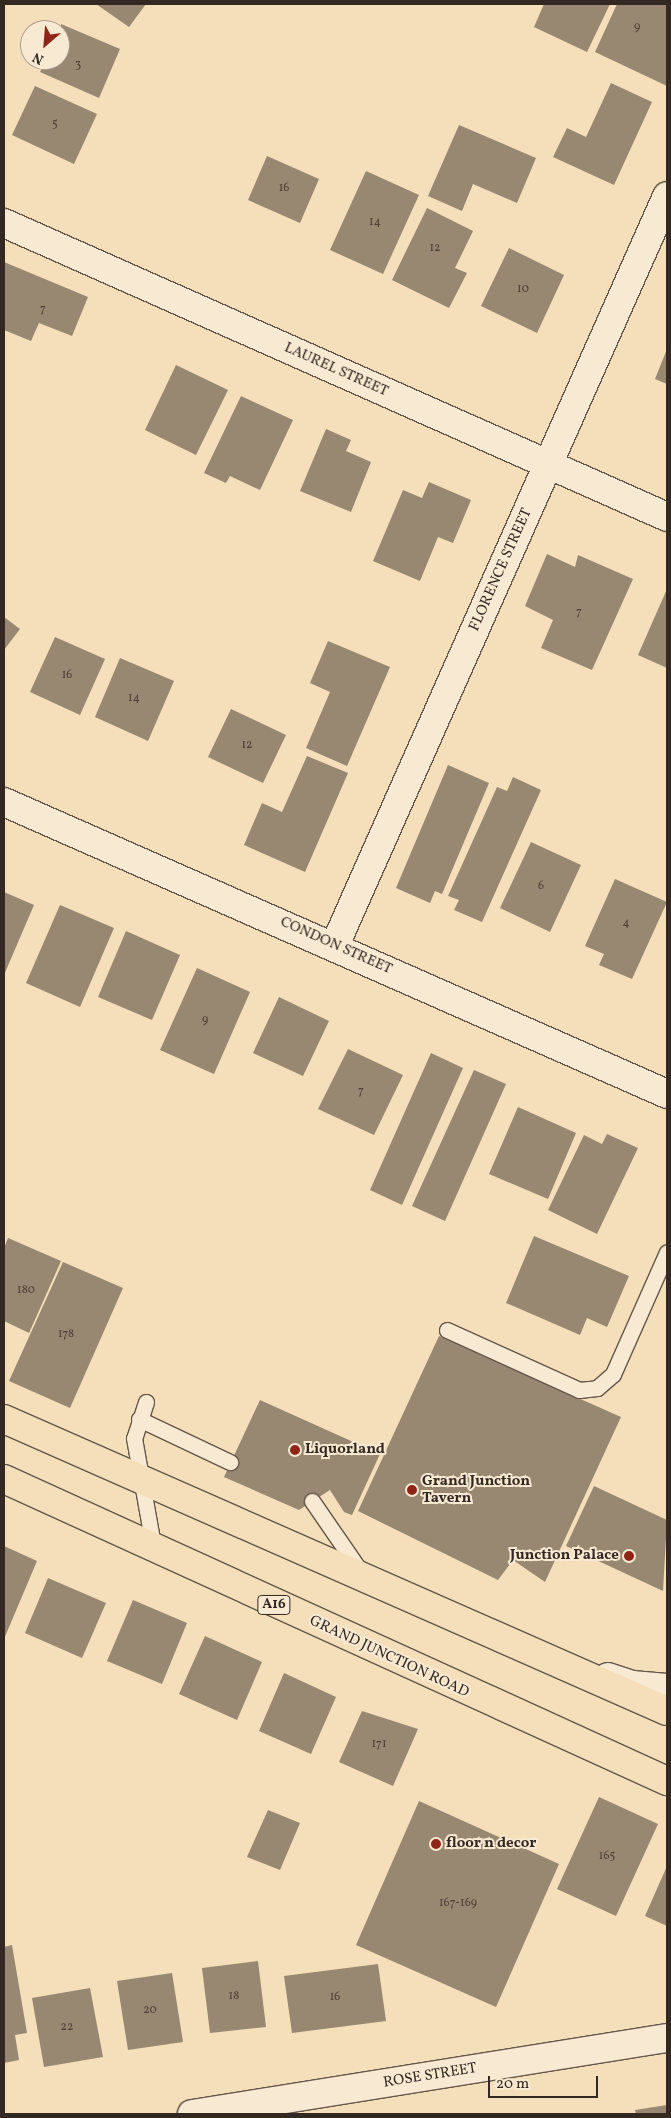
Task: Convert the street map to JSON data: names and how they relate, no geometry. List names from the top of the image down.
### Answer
{
  "streets": {
    "highway": ["A16", "GRAND JUNCTION ROAD"],
    "street": [
      "LAUREL STREET",
      "FLORENCE STREET",
      "CONDON STREET",
      "ROSE STREET"
    ]
  },
  "crossings": [
    ["LAUREL STREET", "FLORENCE STREET"],
    ["FLORENCE STREET", "CONDON STREET"]
  ],
  "places": [
    "Liquorland",
    "Grand Junction Tavern",
    "Junction Palace",
    "floor n decor"
  ],
  "house_numbers": [
    "9",
    "3",
    "5",
    "16",
    "14",
    "12",
    "10",
    "7",
    "7",
    "16",
    "14",
    "12",
    "6",
    "4",
    "9",
    "7",
    "180",
    "178",
    "171",
    "165",
    "167-169",
    "18",
    "16",
    "20",
    "22"
  ],
  "scale_bar": "20 m",
  "north": "bottom left"
}
